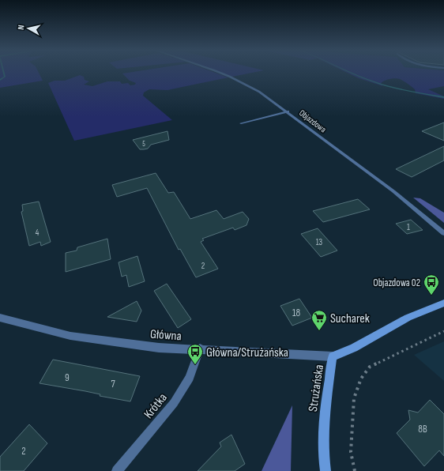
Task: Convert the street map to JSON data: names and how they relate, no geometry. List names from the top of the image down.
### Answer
{
  "streets": {
    "main road": ["Strużańska"],
    "street": ["Objazdowa", "Główna", "Krótka"]
  },
  "crossings": [
    ["Główna", "Strużańska"],
    ["Główna", "Krótka"]
  ],
  "places": {
    "bus stop": ["Objazdowa 02", "Główna/Strużańska"],
    "supermarket": ["Sucharek"]
  },
  "house_numbers": [
    "5",
    "1",
    "4",
    "13",
    "2",
    "18",
    "9",
    "7",
    "8B",
    "2"
  ],
  "north": "left"
}
